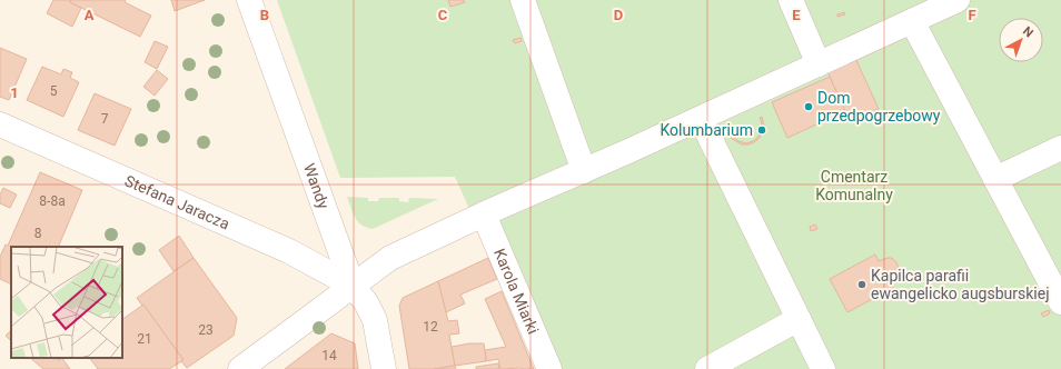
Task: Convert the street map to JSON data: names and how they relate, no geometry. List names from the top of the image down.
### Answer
{
  "streets": {
    "street": ["Wandy", "Stefana Jaracza", "Karola Miarki"]
  },
  "crossings": [
    ["Wandy", "Stefana Jaracza"]
  ],
  "parks": ["Cmentarz Komunalny"],
  "places": ["Dom przedpogrzebowy", "Kolumbarium", "Kapilca parafii ewangelicko augsburskiej"],
  "house_numbers": [
    "5",
    "7",
    "8-8a",
    "8",
    "12",
    "23",
    "21",
    "14"
  ],
  "north": "top right",
  "grid": {
    "columns": [
      "A",
      "B",
      "C",
      "D",
      "E",
      "F"
    ],
    "rows": ["1"]
  }
}
